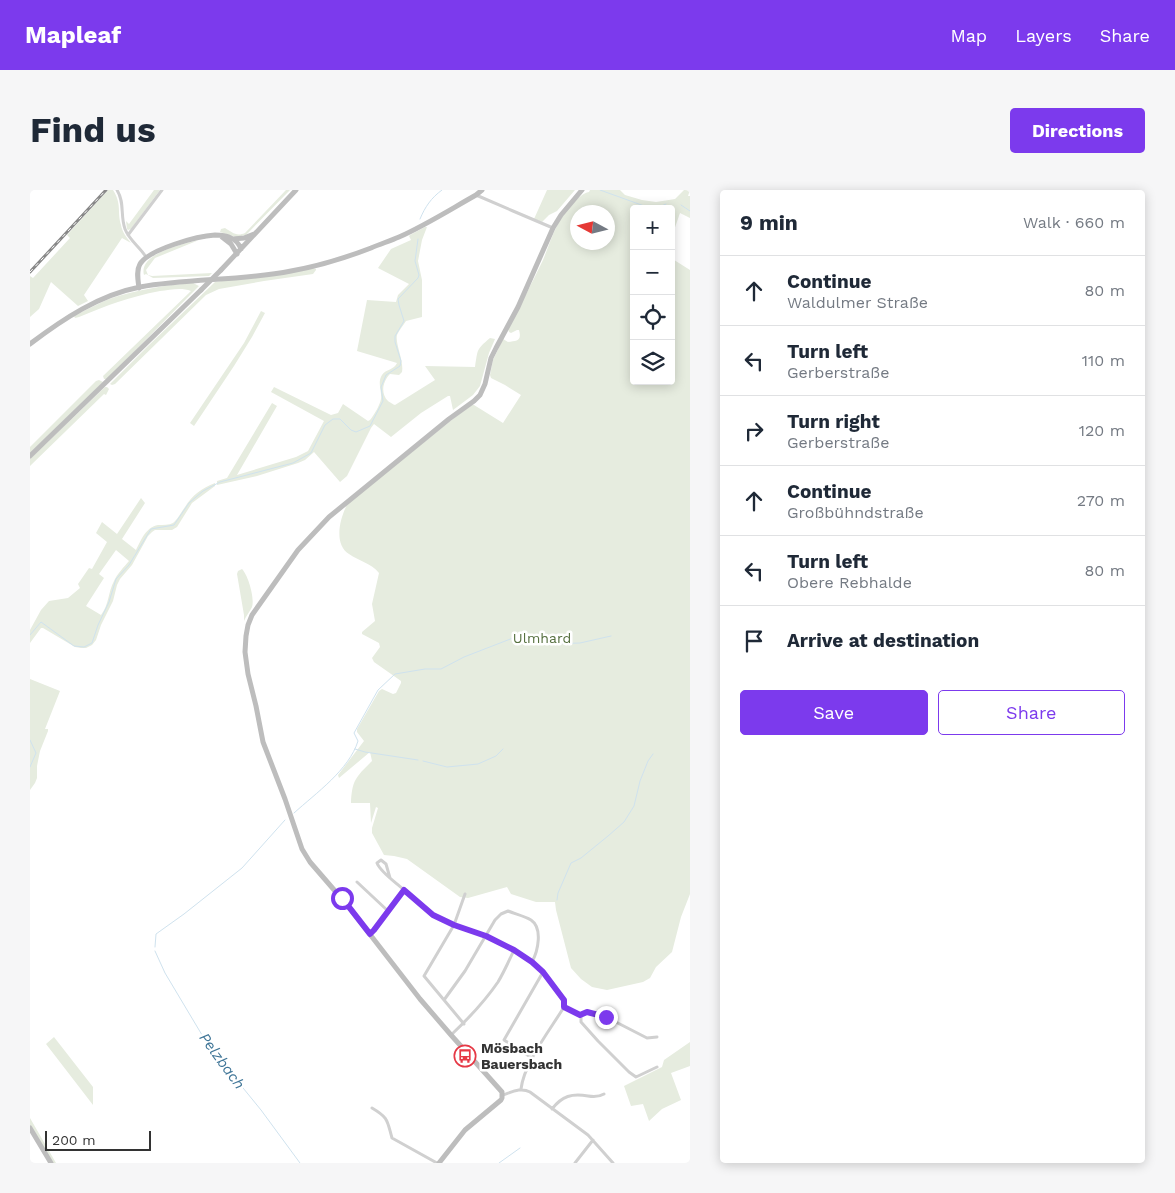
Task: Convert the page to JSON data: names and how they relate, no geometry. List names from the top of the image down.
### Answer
{
  "water": ["Pelzbach"],
  "parks": ["Ulmhard"],
  "places": {
    "bus stop": ["Mösbach Bauersbach"]
  },
  "scale_bar": "200 m",
  "north": "left",
  "page": {
    "header": "Mapleaf",
    "nav": ["Map", "Layers", "Share"],
    "buttons": [
      "Directions",
      ["Save", "Share"]
    ],
    "title": "Find us",
    "heading": ["9 min", "Walk · 660 m"],
    "map_buttons": ["+", "−"],
    "list": [
      ["Continue", "Waldulmer Straße", "80 m"],
      ["Turn left", "Gerberstraße", "110 m"],
      ["Turn right", "Gerberstraße", "120 m"],
      ["Continue", "Großbühndstraße", "270 m"],
      ["Turn left", "Obere Rebhalde", "80 m"],
      "Arrive at destination"
    ],
    "scale": "200 m"
  }
}
